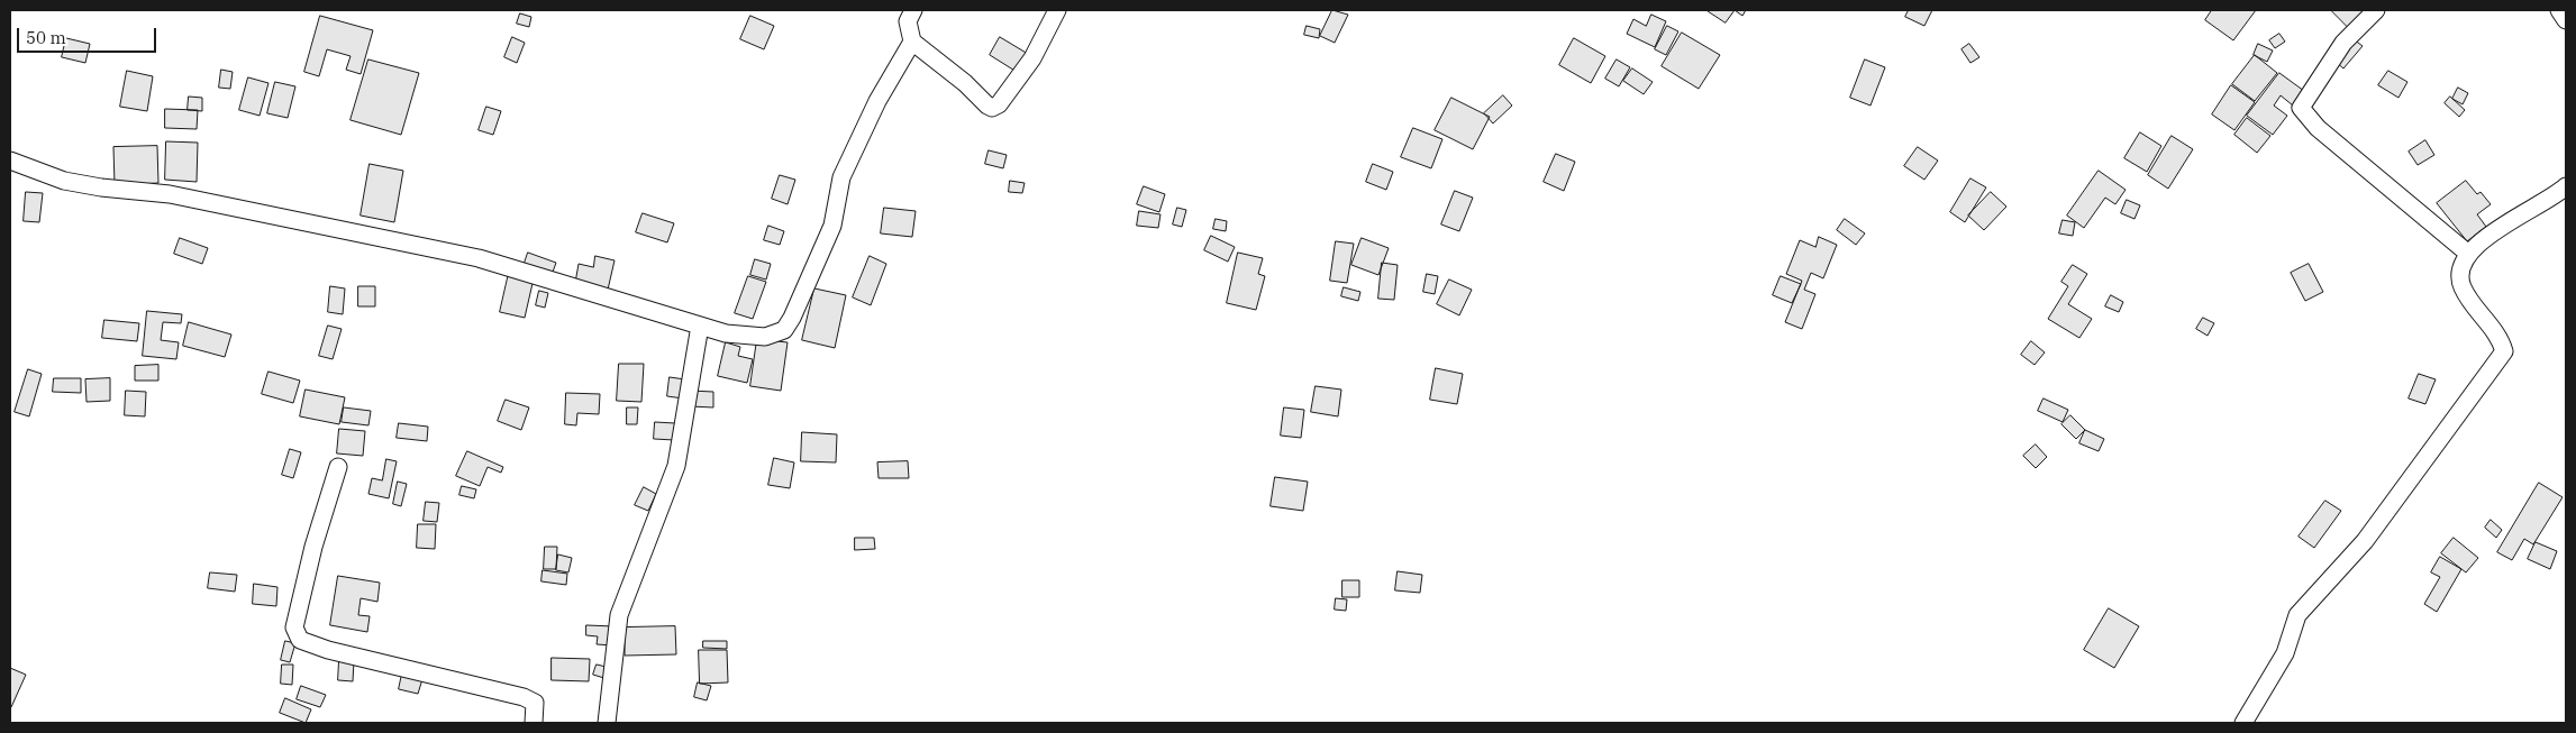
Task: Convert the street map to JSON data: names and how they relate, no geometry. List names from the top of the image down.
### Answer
{
  "scale_bar": "50 m"
}
